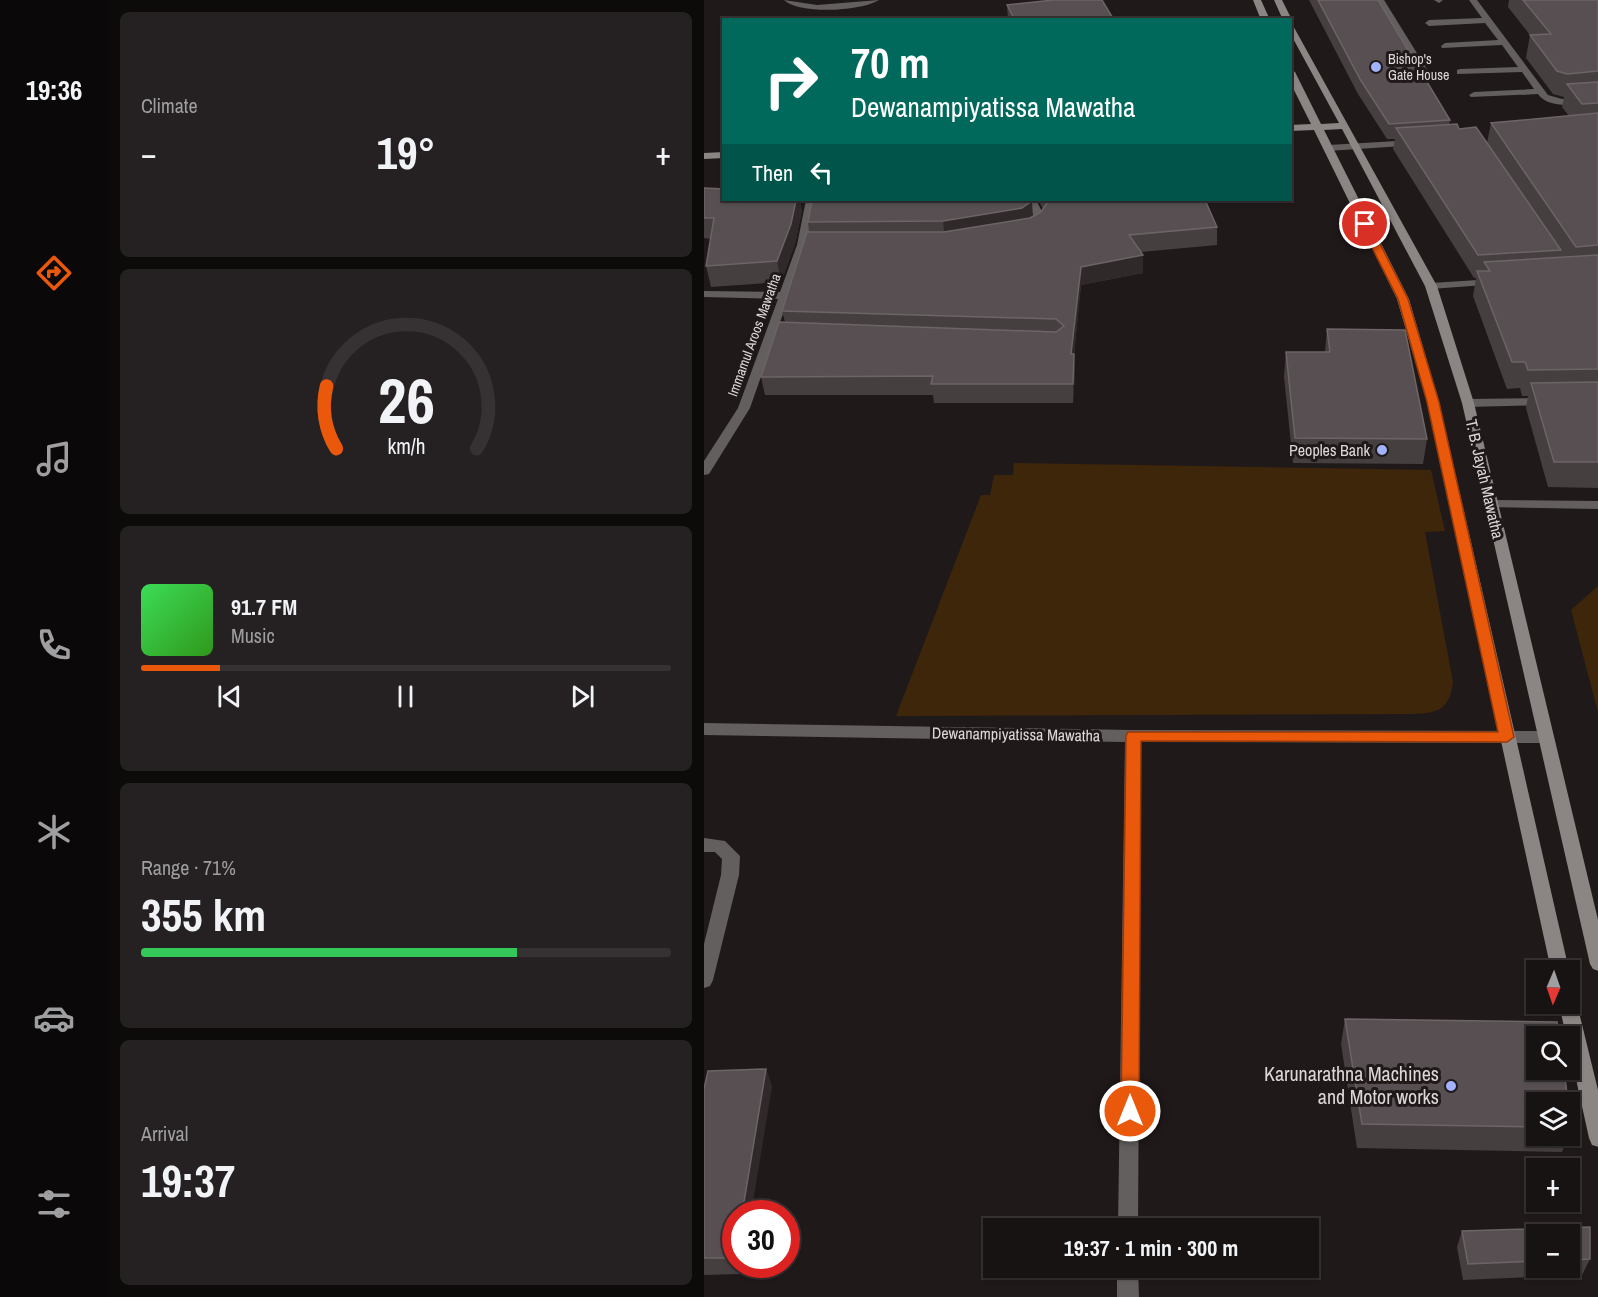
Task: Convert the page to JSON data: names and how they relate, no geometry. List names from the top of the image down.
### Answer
{
  "streets": {
    "main road": ["T. B. Jayah Mawatha"],
    "street": ["Immamul Aroos Mawatha", "Dewanampiyatissa Mawatha"]
  },
  "crossings": [
    ["T. B. Jayah Mawatha", "Dewanampiyatissa Mawatha"]
  ],
  "places": ["Bishop's Gate House", "Peoples Bank", "Karunarathna Machines and Motor works"],
  "north": "bottom",
  "page": {
    "tabs": "19:36",
    "tile": [
      "Climate",
      ["Range · 71%", "355 km"],
      ["Arrival", "19:37"]
    ],
    "turn": ["70 m", "Dewanampiyatissa Mawatha"],
    "heat": ["−", "19°", "+"],
    "then": "Then",
    "song": ["91.7 FM", "Music"],
    "map_buttons": ["+", "−"],
    "limit": "30",
    "trip": "19:37 · 1 min · 300 m",
    "gauge": ["26", "km/h"]
  }
}
